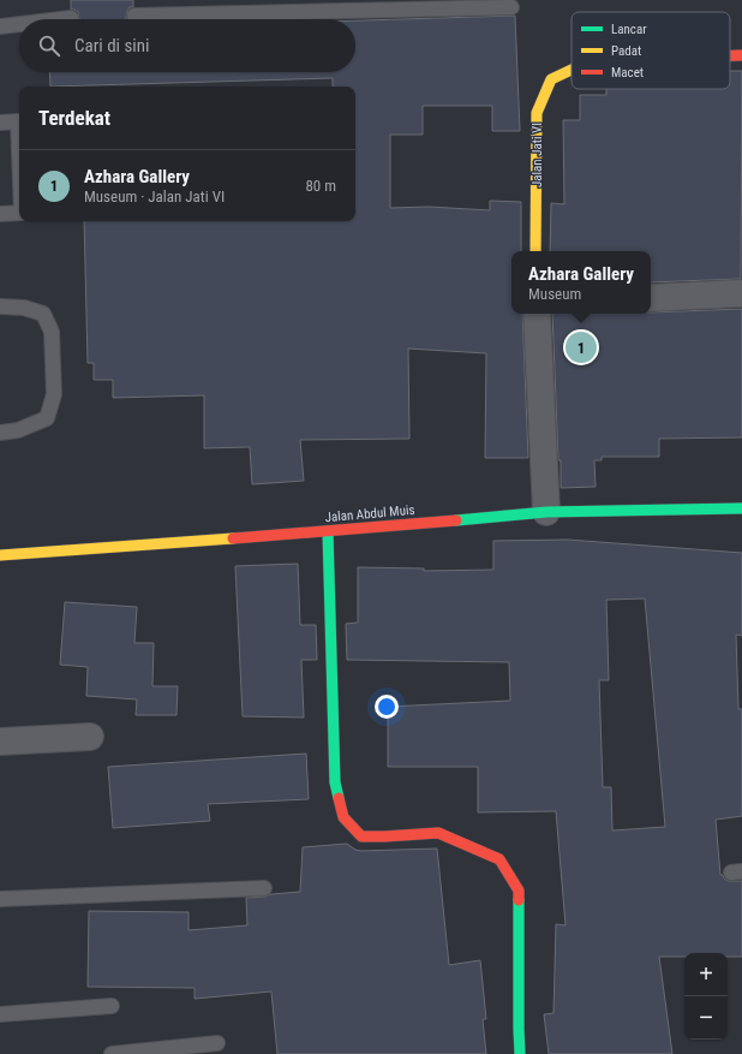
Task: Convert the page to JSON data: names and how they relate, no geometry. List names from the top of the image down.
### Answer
{
  "streets": {
    "street": ["Jalan Jati VI", "Jalan Abdul Muis"]
  },
  "legend": ["Lancar", "Padat", "Macet"],
  "page": {
    "search": "Cari di sini",
    "heading": "Terdekat",
    "list": [
      {
        "mark": "1",
        "name": "Azhara Gallery",
        "note": "Museum · Jalan Jati VI",
        "value": "80 m"
      }
    ],
    "popup": ["Azhara Gallery", "Museum"],
    "pins": "1",
    "map_buttons": ["+", "−"]
  }
}
